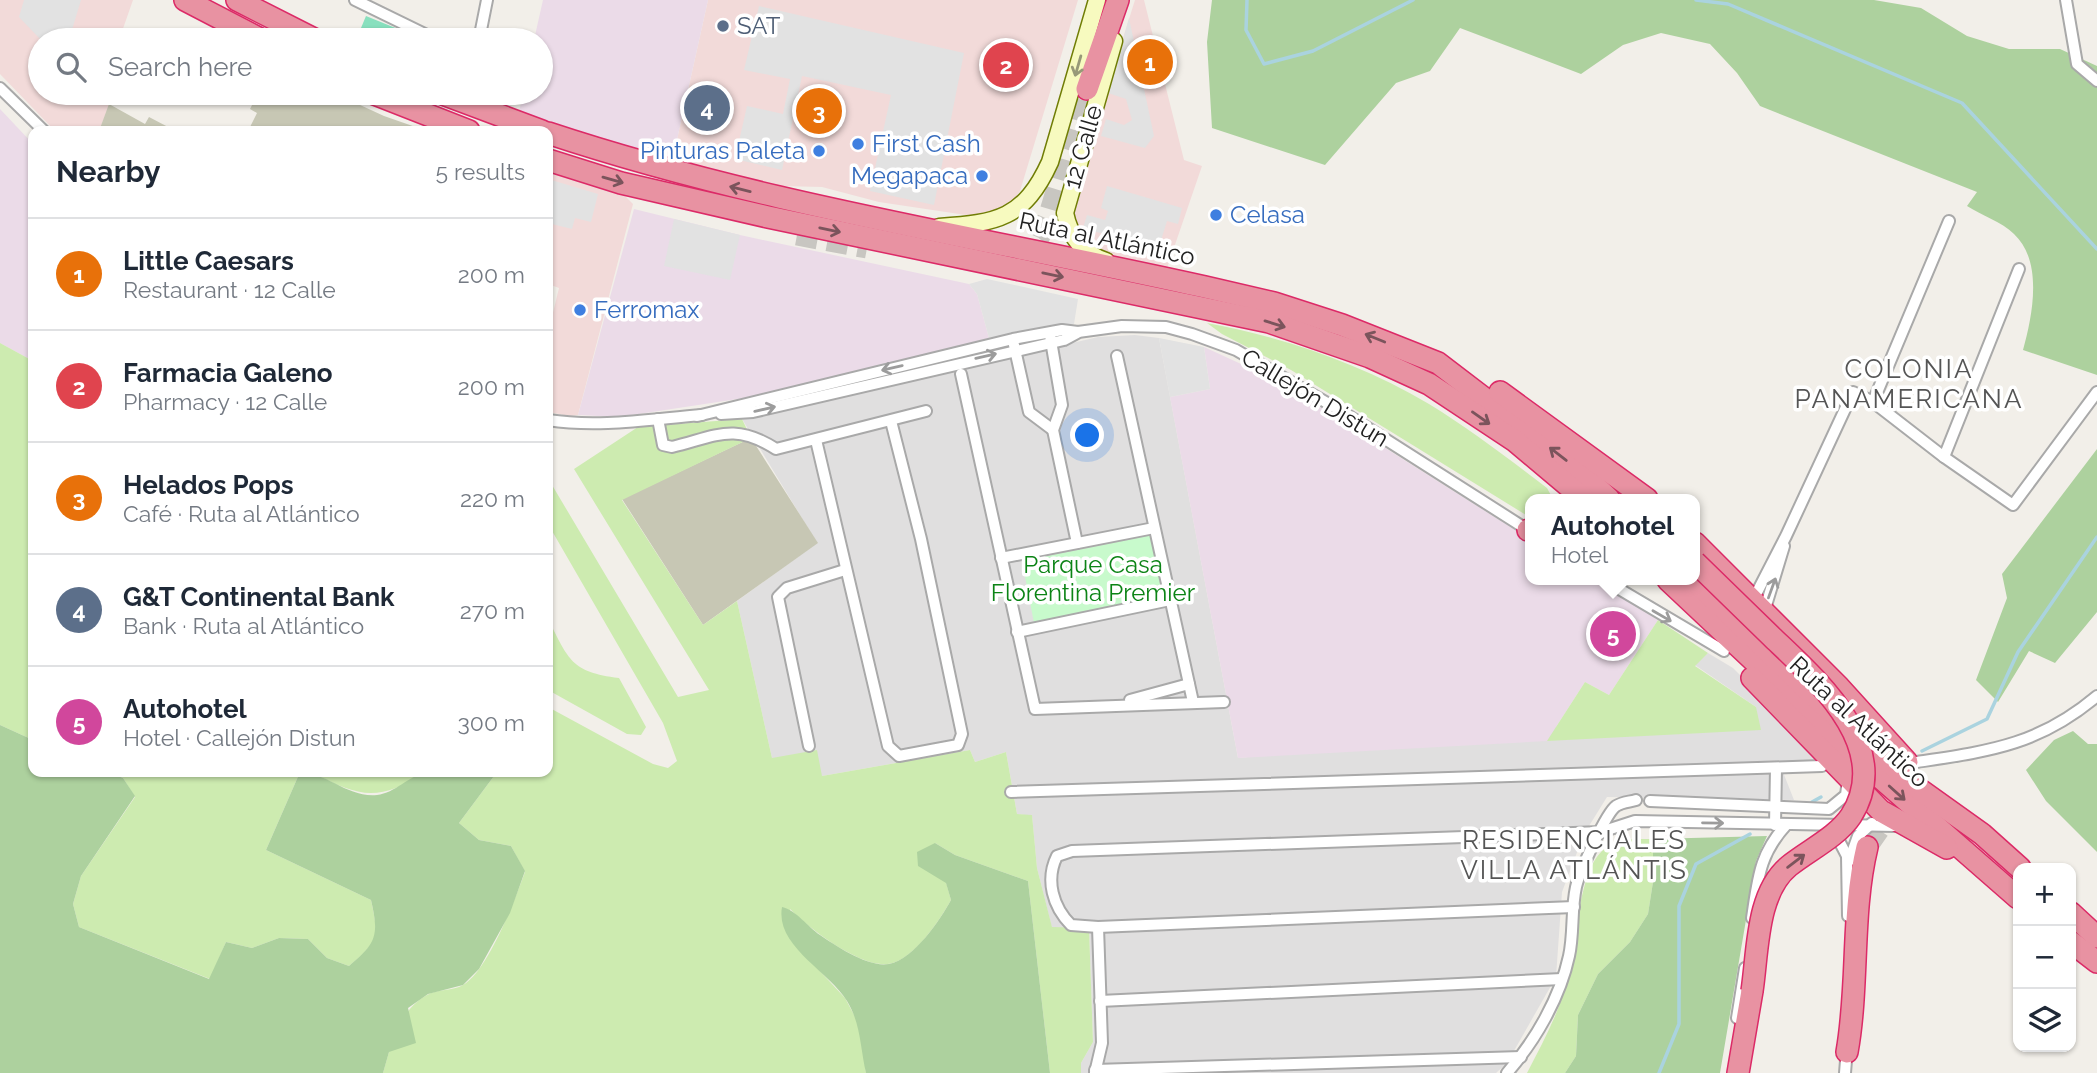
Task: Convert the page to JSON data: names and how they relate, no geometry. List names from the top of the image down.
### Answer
{
  "streets": {
    "highway": ["Ruta al Atlántico"],
    "main road": ["12 Calle"],
    "street": ["Callejón Distun"]
  },
  "crossings": [
    ["12 Calle", "Ruta al Atlántico"]
  ],
  "one_way": ["12 Calle"],
  "districts": ["COLONIA PANAMERICANA", "RESIDENCIALES VILLA ATLÁNTIS"],
  "parks": ["Parque Casa Florentina Premier"],
  "places": [
    "SAT",
    "First Cash",
    "Pinturas Paleta",
    "Megapaca",
    "Celasa",
    "Ferromax"
  ],
  "page": {
    "search": "Search here",
    "pins": [
      "1",
      "2",
      "4",
      "3",
      "5"
    ],
    "heading": ["Nearby", "5 results"],
    "list": [
      {
        "mark": "1",
        "name": "Little Caesars",
        "note": "Restaurant · 12 Calle",
        "value": "200 m"
      },
      {
        "mark": "2",
        "name": "Farmacia Galeno",
        "note": "Pharmacy · 12 Calle",
        "value": "200 m"
      },
      {
        "mark": "3",
        "name": "Helados Pops",
        "note": "Café · Ruta al Atlántico",
        "value": "220 m"
      },
      {
        "mark": "4",
        "name": "G&T Continental Bank",
        "note": "Bank · Ruta al Atlántico",
        "value": "270 m"
      },
      {
        "mark": "5",
        "name": "Autohotel",
        "note": "Hotel · Callejón Distun",
        "value": "300 m"
      }
    ],
    "popup": ["Autohotel", "Hotel"],
    "map_buttons": ["+", "−"]
  }
}
